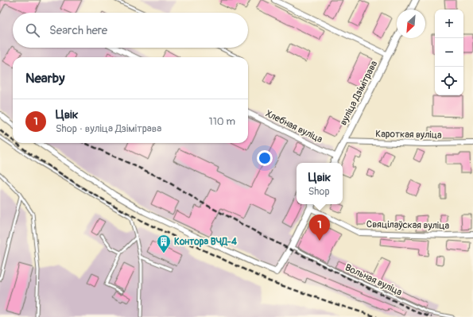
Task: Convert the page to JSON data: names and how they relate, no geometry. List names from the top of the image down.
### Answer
{
  "streets": {
    "street": [
      "вуліца Дзімітрава",
      "Хлебная вуліца",
      "Кароткая вуліца",
      "Свяцілаўская вуліца"
    ],
    "lane": ["Вольная вуліца"]
  },
  "crossings": [
    ["вуліца Дзімітрава", "Хлебная вуліца"],
    ["вуліца Дзімітрава", "Кароткая вуліца"]
  ],
  "places": {
    "building": ["Контора ВЧД-4"]
  },
  "north": "bottom left",
  "page": {
    "map_buttons": ["+", "−"],
    "search": "Search here",
    "heading": "Nearby",
    "list": [
      {
        "mark": "1",
        "name": "Цвік",
        "note": "Shop · вуліца Дзімітрава",
        "value": "110 m"
      }
    ],
    "popup": ["Цвік", "Shop"],
    "pins": "1"
  }
}
